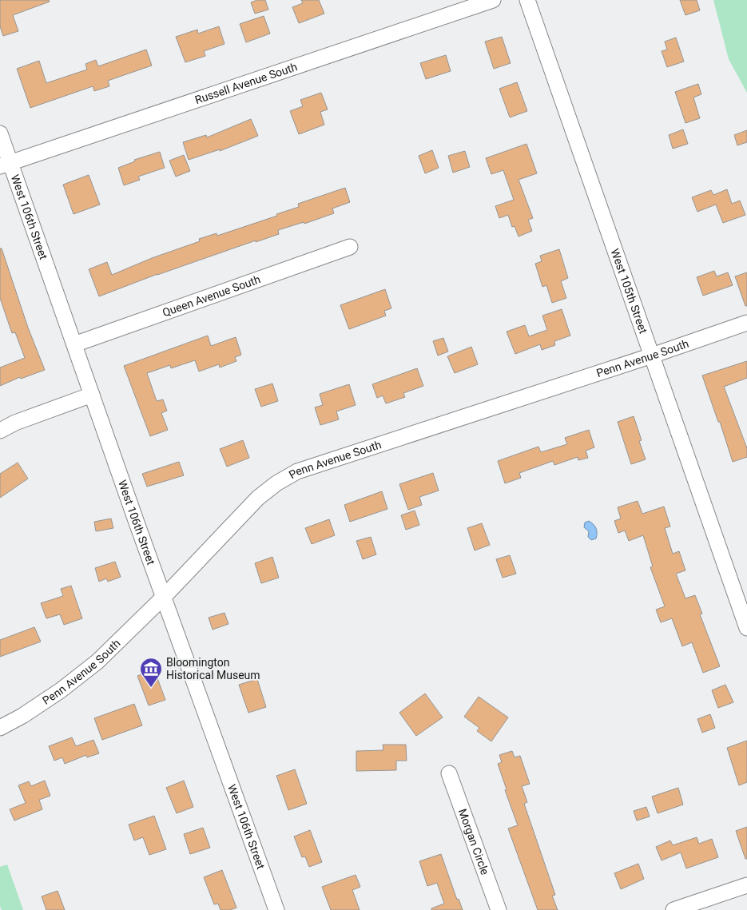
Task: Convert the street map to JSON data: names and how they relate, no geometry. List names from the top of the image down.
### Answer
{
  "streets": {
    "street": [
      "Russell Avenue South",
      "West 106th Street",
      "West 105th Street",
      "Queen Avenue South",
      "Penn Avenue South",
      "Morgan Circle"
    ]
  },
  "crossings": [
    ["Russell Avenue South", "West 106th Street"],
    ["West 106th Street", "Queen Avenue South"],
    ["West 106th Street", "Penn Avenue South"],
    ["West 105th Street", "Penn Avenue South"]
  ],
  "places": {
    "museum": ["Bloomington Historical Museum"]
  }
}
